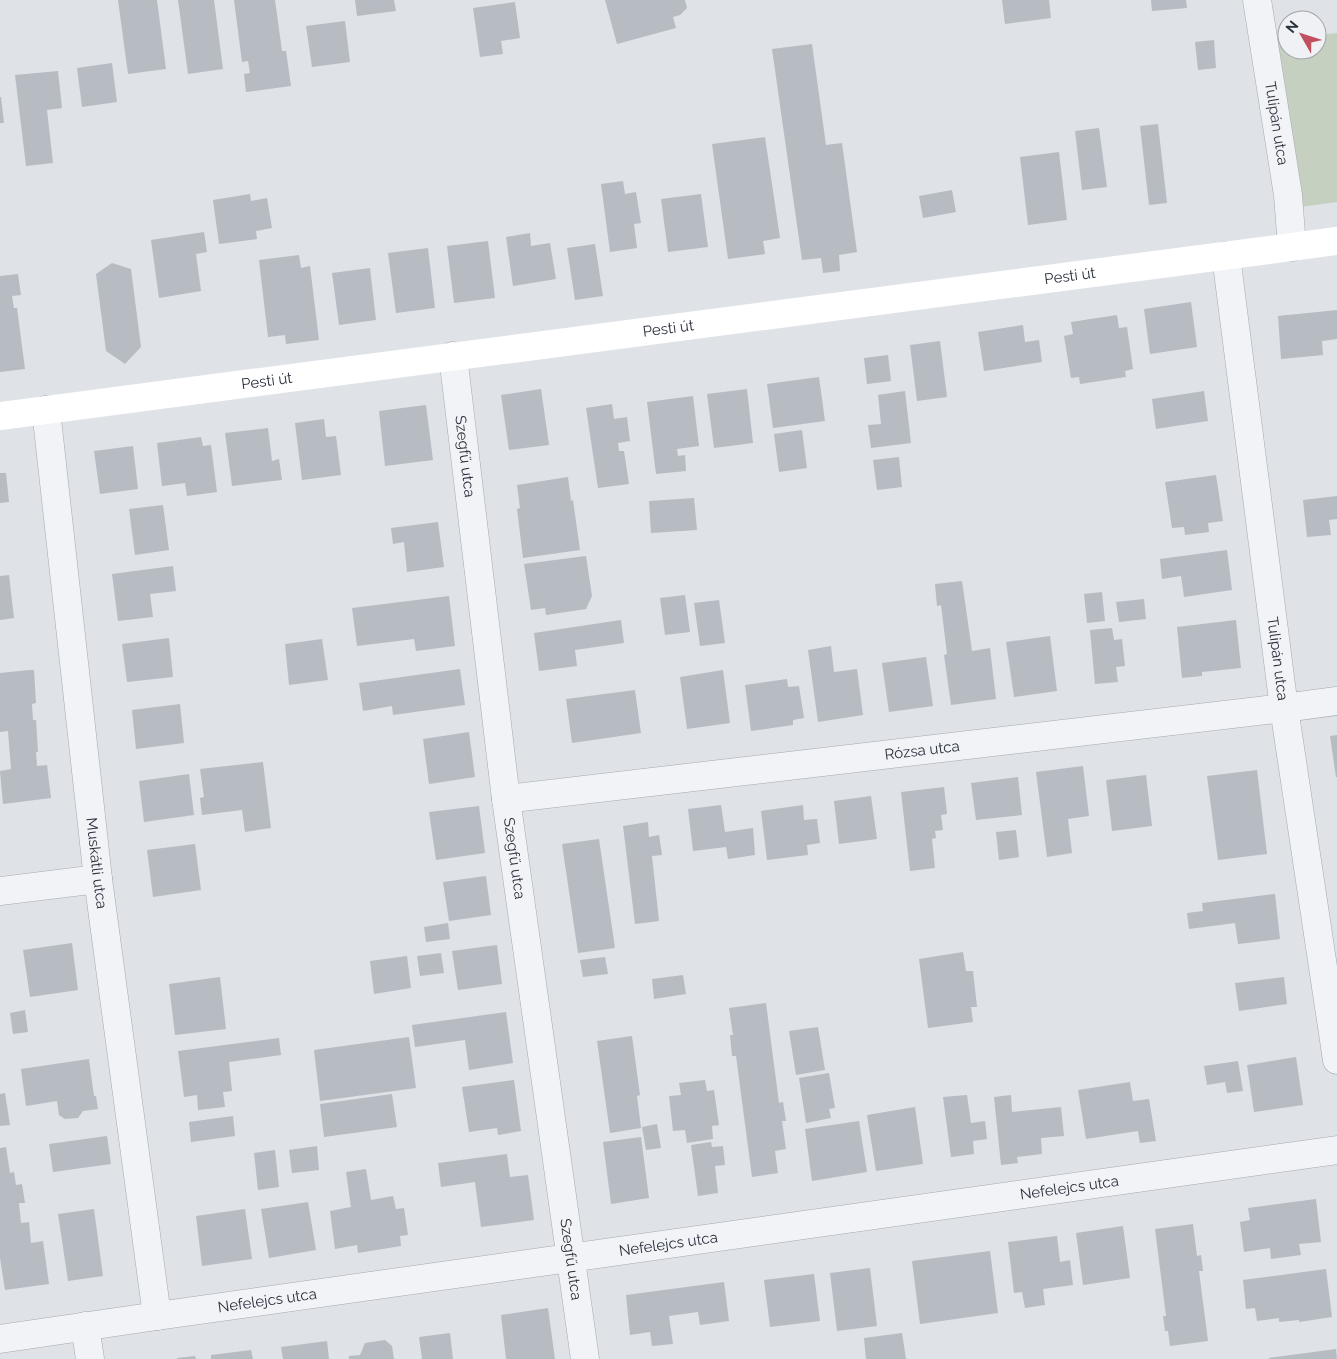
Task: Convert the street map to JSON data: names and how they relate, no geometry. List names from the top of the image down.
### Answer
{
  "streets": {
    "street": [
      "Tulipán utca",
      "Pesti út",
      "Szegfű utca",
      "Rózsa utca",
      "Muskátli utca",
      "Nefelejcs utca"
    ]
  },
  "crossings": [
    ["Tulipán utca", "Pesti út"],
    ["Tulipán utca", "Rózsa utca"],
    ["Pesti út", "Szegfű utca"],
    ["Pesti út", "Muskátli utca"],
    ["Szegfű utca", "Rózsa utca"],
    ["Szegfű utca", "Nefelejcs utca"],
    ["Muskátli utca", "Nefelejcs utca"]
  ],
  "north": "top left"
}
